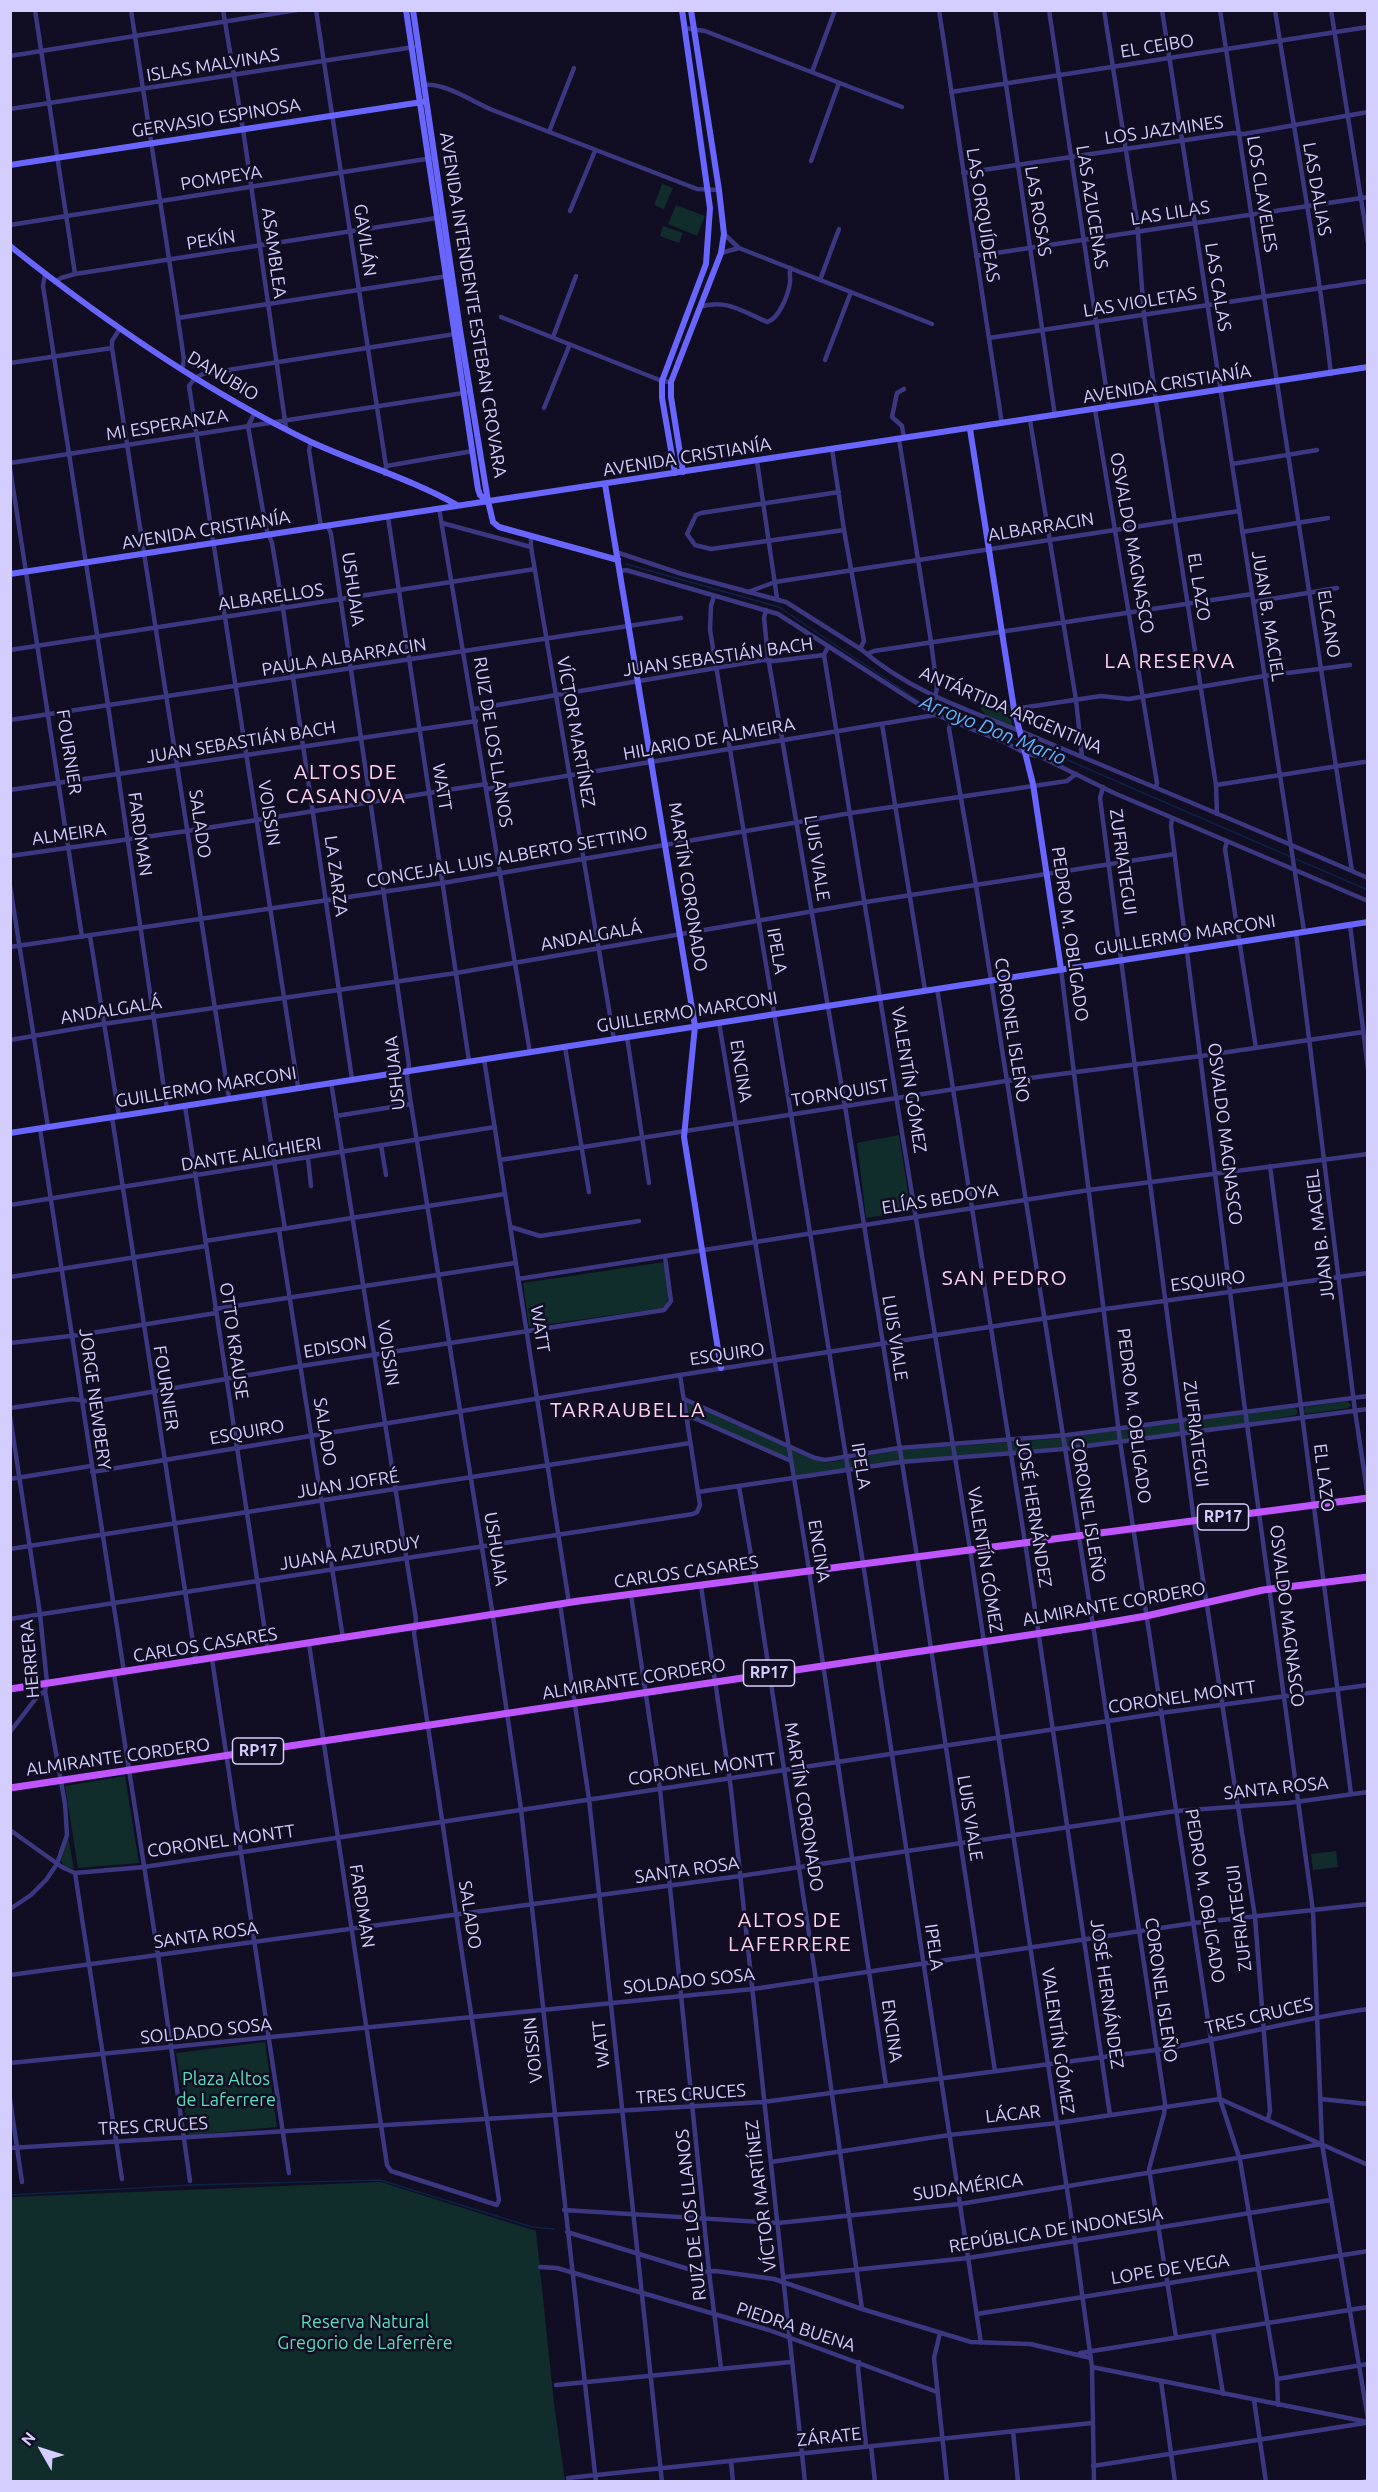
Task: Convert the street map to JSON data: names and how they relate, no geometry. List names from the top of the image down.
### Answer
{
  "streets": {
    "main road": ["RP17", "CARLOS CASARES", "ALMIRANTE CORDERO"],
    "street": [
      "EL CEIBO",
      "ISLAS MALVINAS",
      "GERVASIO ESPINOSA",
      "LOS JAZMINES",
      "POMPEYA",
      "LAS DALIAS",
      "LOS CLAVELES",
      "LAS AZUCENAS",
      "LAS ROSAS",
      "LAS LILAS",
      "LAS ORQUÍDEAS",
      "PEKÍN",
      "GAVILÁN",
      "ASAMBLEA",
      "LAS CALAS",
      "LAS VIOLETAS",
      "AVENIDA INTENDENTE ESTEBAN CROVARA",
      "DANUBIO",
      "AVENIDA CRISTIANÍA",
      "MI ESPERANZA",
      "ALBARRACIN",
      "OSVALDO MAGNASCO",
      "EL LAZO",
      "USHUAIA",
      "ALBARELLOS",
      "JUAN B. MACIEL",
      "ELCANO",
      "PAULA ALBARRACIN",
      "JUAN SEBASTIÁN BACH",
      "ANTÁRTIDA ARGENTINA",
      "VÍCTOR MARTÍNEZ",
      "HILARIO DE ALMEIRA",
      "RUIZ DE LOS LLANOS",
      "FOURNIER",
      "WATT",
      "VOISSIN",
      "SALADO",
      "ALMEIRA",
      "FARDMAN",
      "CONCEJAL LUIS ALBERTO SETTINO",
      "LUIS VIALE",
      "ZUFRIATEGUI",
      "LA ZARZA",
      "MARTÍN CORONADO",
      "PEDRO M. OBLIGADO",
      "GUILLERMO MARCONI",
      "ANDALGALÁ",
      "IPELA",
      "CORONEL ISLEÑO",
      "ENCINA",
      "VALENTÍN GÓMEZ",
      "TORNQUIST",
      "DANTE ALIGHIERI",
      "ELÍAS BEDOYA",
      "ESQUIRO",
      "OTTO KRAUSE",
      "EDISON",
      "JORGE NEWBERY",
      "JUAN JOFRÉ",
      "JOSÉ HERNÁNDEZ",
      "JUANA AZURDUY",
      "HERRERA",
      "CORONEL MONTT",
      "SANTA ROSA",
      "SOLDADO SOSA",
      "TRES CRUCES",
      "LÁCAR",
      "SUDAMÉRICA",
      "REPÚBLICA DE INDONESIA",
      "LOPE DE VEGA",
      "PIEDRA BUENA",
      "ZÁRATE"
    ]
  },
  "crossings": [
    ["EL CEIBO", "LAS DALIAS"],
    ["EL CEIBO", "LOS CLAVELES"],
    ["EL CEIBO", "LAS AZUCENAS"],
    ["EL CEIBO", "LAS ROSAS"],
    ["EL CEIBO", "LAS ORQUÍDEAS"],
    ["EL CEIBO", "LAS CALAS"],
    ["EL CEIBO", "EL LAZO"],
    ["ISLAS MALVINAS", "GAVILÁN"],
    ["ISLAS MALVINAS", "ASAMBLEA"],
    ["ISLAS MALVINAS", "AVENIDA INTENDENTE ESTEBAN CROVARA"],
    ["GERVASIO ESPINOSA", "GAVILÁN"],
    ["GERVASIO ESPINOSA", "ASAMBLEA"],
    ["GERVASIO ESPINOSA", "AVENIDA INTENDENTE ESTEBAN CROVARA"],
    ["LOS JAZMINES", "LAS DALIAS"],
    ["LOS JAZMINES", "LOS CLAVELES"],
    ["LOS JAZMINES", "LAS AZUCENAS"],
    ["LOS JAZMINES", "LAS ROSAS"],
    ["LOS JAZMINES", "LAS ORQUÍDEAS"],
    ["LOS JAZMINES", "LAS CALAS"],
    ["LOS JAZMINES", "EL LAZO"],
    ["POMPEYA", "GAVILÁN"],
    ["POMPEYA", "ASAMBLEA"],
    ["POMPEYA", "AVENIDA INTENDENTE ESTEBAN CROVARA"],
    ["LAS DALIAS", "LAS LILAS"],
    ["LAS DALIAS", "LAS VIOLETAS"],
    ["LAS DALIAS", "AVENIDA CRISTIANÍA"],
    ["LOS CLAVELES", "LAS LILAS"],
    ["LOS CLAVELES", "LAS VIOLETAS"],
    ["LOS CLAVELES", "AVENIDA CRISTIANÍA"],
    ["LOS CLAVELES", "ELCANO"],
    ["LAS AZUCENAS", "LAS LILAS"],
    ["LAS AZUCENAS", "LAS VIOLETAS"],
    ["LAS AZUCENAS", "AVENIDA CRISTIANÍA"],
    ["LAS ROSAS", "LAS LILAS"],
    ["LAS ROSAS", "LAS VIOLETAS"],
    ["LAS ROSAS", "AVENIDA CRISTIANÍA"],
    ["LAS LILAS", "LAS ORQUÍDEAS"],
    ["LAS LILAS", "LAS CALAS"],
    ["LAS LILAS", "EL LAZO"],
    ["LAS ORQUÍDEAS", "LAS VIOLETAS"],
    ["LAS ORQUÍDEAS", "AVENIDA CRISTIANÍA"],
    ["PEKÍN", "GAVILÁN"],
    ["PEKÍN", "ASAMBLEA"],
    ["PEKÍN", "AVENIDA INTENDENTE ESTEBAN CROVARA"],
    ["PEKÍN", "DANUBIO"],
    ["GAVILÁN", "DANUBIO"],
    ["GAVILÁN", "MI ESPERANZA"],
    ["ASAMBLEA", "DANUBIO"],
    ["ASAMBLEA", "MI ESPERANZA"],
    ["LAS CALAS", "LAS VIOLETAS"],
    ["LAS CALAS", "AVENIDA CRISTIANÍA"],
    ["LAS CALAS", "JUAN B. MACIEL"],
    ["LAS VIOLETAS", "EL LAZO"],
    ["AVENIDA INTENDENTE ESTEBAN CROVARA", "AVENIDA CRISTIANÍA"],
    ["AVENIDA INTENDENTE ESTEBAN CROVARA", "MI ESPERANZA"],
    ["DANUBIO", "AVENIDA CRISTIANÍA"],
    ["DANUBIO", "MI ESPERANZA"],
    ["DANUBIO", "VOISSIN"],
    ["DANUBIO", "FARDMAN"],
    ["AVENIDA CRISTIANÍA", "OSVALDO MAGNASCO"],
    ["AVENIDA CRISTIANÍA", "EL LAZO"],
    ["AVENIDA CRISTIANÍA", "USHUAIA"],
    ["AVENIDA CRISTIANÍA", "JUAN B. MACIEL"],
    ["AVENIDA CRISTIANÍA", "ELCANO"],
    ["AVENIDA CRISTIANÍA", "RUIZ DE LOS LLANOS"],
    ["AVENIDA CRISTIANÍA", "FOURNIER"],
    ["AVENIDA CRISTIANÍA", "WATT"],
    ["AVENIDA CRISTIANÍA", "VOISSIN"],
    ["AVENIDA CRISTIANÍA", "SALADO"],
    ["AVENIDA CRISTIANÍA", "FARDMAN"],
    ["AVENIDA CRISTIANÍA", "LA ZARZA"],
    ["AVENIDA CRISTIANÍA", "MARTÍN CORONADO"],
    ["AVENIDA CRISTIANÍA", "PEDRO M. OBLIGADO"],
    ["MI ESPERANZA", "FOURNIER"],
    ["MI ESPERANZA", "VOISSIN"],
    ["MI ESPERANZA", "SALADO"],
    ["MI ESPERANZA", "FARDMAN"],
    ["ALBARRACIN", "OSVALDO MAGNASCO"],
    ["ALBARRACIN", "EL LAZO"],
    ["ALBARRACIN", "JUAN B. MACIEL"],
    ["ALBARRACIN", "PEDRO M. OBLIGADO"],
    ["OSVALDO MAGNASCO", "ANTÁRTIDA ARGENTINA"],
    ["OSVALDO MAGNASCO", "GUILLERMO MARCONI"],
    ["OSVALDO MAGNASCO", "ANDALGALÁ"],
    ["OSVALDO MAGNASCO", "TORNQUIST"],
    ["OSVALDO MAGNASCO", "ELÍAS BEDOYA"],
    ["OSVALDO MAGNASCO", "ESQUIRO"],
    ["OSVALDO MAGNASCO", "CARLOS CASARES"],
    ["OSVALDO MAGNASCO", "ALMIRANTE CORDERO"],
    ["OSVALDO MAGNASCO", "CORONEL MONTT"],
    ["OSVALDO MAGNASCO", "SANTA ROSA"],
    ["OSVALDO MAGNASCO", "SOLDADO SOSA"],
    ["OSVALDO MAGNASCO", "TRES CRUCES"],
    ["OSVALDO MAGNASCO", "SUDAMÉRICA"],
    ["OSVALDO MAGNASCO", "REPÚBLICA DE INDONESIA"],
    ["OSVALDO MAGNASCO", "LOPE DE VEGA"],
    ["EL LAZO", "ANTÁRTIDA ARGENTINA"],
    ["EL LAZO", "ELÍAS BEDOYA"],
    ["EL LAZO", "ESQUIRO"],
    ["EL LAZO", "CARLOS CASARES"],
    ["EL LAZO", "ALMIRANTE CORDERO"],
    ["EL LAZO", "CORONEL MONTT"],
    ["EL LAZO", "SANTA ROSA"],
    ["USHUAIA", "ALBARELLOS"],
    ["USHUAIA", "PAULA ALBARRACIN"],
    ["USHUAIA", "JUAN SEBASTIÁN BACH"],
    ["USHUAIA", "VOISSIN"],
    ["USHUAIA", "ALMEIRA"],
    ["USHUAIA", "CONCEJAL LUIS ALBERTO SETTINO"],
    ["USHUAIA", "GUILLERMO MARCONI"],
    ["USHUAIA", "ANDALGALÁ"],
    ["USHUAIA", "DANTE ALIGHIERI"],
    ["USHUAIA", "ESQUIRO"],
    ["USHUAIA", "EDISON"],
    ["USHUAIA", "JUAN JOFRÉ"],
    ["USHUAIA", "JUANA AZURDUY"],
    ["USHUAIA", "CARLOS CASARES"],
    ["ALBARELLOS", "VÍCTOR MARTÍNEZ"],
    ["ALBARELLOS", "RUIZ DE LOS LLANOS"],
    ["ALBARELLOS", "FOURNIER"],
    ["ALBARELLOS", "WATT"],
    ["ALBARELLOS", "VOISSIN"],
    ["ALBARELLOS", "SALADO"],
    ["ALBARELLOS", "FARDMAN"],
    ["ALBARELLOS", "LA ZARZA"],
    ["JUAN B. MACIEL", "ANTÁRTIDA ARGENTINA"],
    ["JUAN B. MACIEL", "GUILLERMO MARCONI"],
    ["JUAN B. MACIEL", "TORNQUIST"],
    ["JUAN B. MACIEL", "ELÍAS BEDOYA"],
    ["JUAN B. MACIEL", "ESQUIRO"],
    ["JUAN B. MACIEL", "CARLOS CASARES"],
    ["ELCANO", "ANTÁRTIDA ARGENTINA"],
    ["PAULA ALBARRACIN", "VÍCTOR MARTÍNEZ"],
    ["PAULA ALBARRACIN", "RUIZ DE LOS LLANOS"],
    ["PAULA ALBARRACIN", "FOURNIER"],
    ["PAULA ALBARRACIN", "WATT"],
    ["PAULA ALBARRACIN", "VOISSIN"],
    ["PAULA ALBARRACIN", "SALADO"],
    ["PAULA ALBARRACIN", "FARDMAN"],
    ["PAULA ALBARRACIN", "LA ZARZA"],
    ["PAULA ALBARRACIN", "MARTÍN CORONADO"],
    ["JUAN SEBASTIÁN BACH", "VÍCTOR MARTÍNEZ"],
    ["JUAN SEBASTIÁN BACH", "RUIZ DE LOS LLANOS"],
    ["JUAN SEBASTIÁN BACH", "FOURNIER"],
    ["JUAN SEBASTIÁN BACH", "WATT"],
    ["JUAN SEBASTIÁN BACH", "VOISSIN"],
    ["JUAN SEBASTIÁN BACH", "SALADO"],
    ["JUAN SEBASTIÁN BACH", "FARDMAN"],
    ["JUAN SEBASTIÁN BACH", "LUIS VIALE"],
    ["JUAN SEBASTIÁN BACH", "LA ZARZA"],
    ["JUAN SEBASTIÁN BACH", "MARTÍN CORONADO"],
    ["JUAN SEBASTIÁN BACH", "IPELA"],
    ["JUAN SEBASTIÁN BACH", "VALENTÍN GÓMEZ"],
    ["ANTÁRTIDA ARGENTINA", "HILARIO DE ALMEIRA"],
    ["ANTÁRTIDA ARGENTINA", "CONCEJAL LUIS ALBERTO SETTINO"],
    ["ANTÁRTIDA ARGENTINA", "LUIS VIALE"],
    ["ANTÁRTIDA ARGENTINA", "ZUFRIATEGUI"],
    ["ANTÁRTIDA ARGENTINA", "MARTÍN CORONADO"],
    ["ANTÁRTIDA ARGENTINA", "PEDRO M. OBLIGADO"],
    ["ANTÁRTIDA ARGENTINA", "IPELA"],
    ["ANTÁRTIDA ARGENTINA", "CORONEL ISLEÑO"],
    ["VÍCTOR MARTÍNEZ", "HILARIO DE ALMEIRA"],
    ["VÍCTOR MARTÍNEZ", "CONCEJAL LUIS ALBERTO SETTINO"],
    ["VÍCTOR MARTÍNEZ", "GUILLERMO MARCONI"],
    ["VÍCTOR MARTÍNEZ", "ANDALGALÁ"],
    ["VÍCTOR MARTÍNEZ", "CARLOS CASARES"],
    ["VÍCTOR MARTÍNEZ", "ALMIRANTE CORDERO"],
    ["VÍCTOR MARTÍNEZ", "CORONEL MONTT"],
    ["VÍCTOR MARTÍNEZ", "SANTA ROSA"],
    ["VÍCTOR MARTÍNEZ", "SOLDADO SOSA"],
    ["VÍCTOR MARTÍNEZ", "TRES CRUCES"],
    ["VÍCTOR MARTÍNEZ", "LÁCAR"],
    ["VÍCTOR MARTÍNEZ", "SUDAMÉRICA"],
    ["VÍCTOR MARTÍNEZ", "REPÚBLICA DE INDONESIA"],
    ["VÍCTOR MARTÍNEZ", "PIEDRA BUENA"],
    ["VÍCTOR MARTÍNEZ", "ZÁRATE"],
    ["HILARIO DE ALMEIRA", "RUIZ DE LOS LLANOS"],
    ["HILARIO DE ALMEIRA", "ALMEIRA"],
    ["HILARIO DE ALMEIRA", "LUIS VIALE"],
    ["HILARIO DE ALMEIRA", "MARTÍN CORONADO"],
    ["HILARIO DE ALMEIRA", "IPELA"],
    ["HILARIO DE ALMEIRA", "VALENTÍN GÓMEZ"],
    ["RUIZ DE LOS LLANOS", "ALMEIRA"],
    ["RUIZ DE LOS LLANOS", "CONCEJAL LUIS ALBERTO SETTINO"],
    ["RUIZ DE LOS LLANOS", "GUILLERMO MARCONI"],
    ["RUIZ DE LOS LLANOS", "ANDALGALÁ"],
    ["RUIZ DE LOS LLANOS", "CARLOS CASARES"],
    ["RUIZ DE LOS LLANOS", "ALMIRANTE CORDERO"],
    ["RUIZ DE LOS LLANOS", "CORONEL MONTT"],
    ["RUIZ DE LOS LLANOS", "SANTA ROSA"],
    ["RUIZ DE LOS LLANOS", "SOLDADO SOSA"],
    ["RUIZ DE LOS LLANOS", "TRES CRUCES"],
    ["RUIZ DE LOS LLANOS", "SUDAMÉRICA"],
    ["RUIZ DE LOS LLANOS", "PIEDRA BUENA"],
    ["FOURNIER", "ALMEIRA"],
    ["FOURNIER", "CONCEJAL LUIS ALBERTO SETTINO"],
    ["FOURNIER", "GUILLERMO MARCONI"],
    ["FOURNIER", "ANDALGALÁ"],
    ["FOURNIER", "DANTE ALIGHIERI"],
    ["FOURNIER", "ESQUIRO"],
    ["FOURNIER", "EDISON"],
    ["FOURNIER", "JUAN JOFRÉ"],
    ["FOURNIER", "JUANA AZURDUY"],
    ["FOURNIER", "CARLOS CASARES"],
    ["WATT", "ALMEIRA"],
    ["WATT", "CONCEJAL LUIS ALBERTO SETTINO"],
    ["WATT", "GUILLERMO MARCONI"],
    ["WATT", "ANDALGALÁ"],
    ["WATT", "TORNQUIST"],
    ["WATT", "DANTE ALIGHIERI"],
    ["WATT", "ELÍAS BEDOYA"],
    ["WATT", "ESQUIRO"],
    ["WATT", "EDISON"],
    ["WATT", "JUAN JOFRÉ"],
    ["WATT", "JUANA AZURDUY"],
    ["WATT", "CARLOS CASARES"],
    ["WATT", "ALMIRANTE CORDERO"],
    ["WATT", "CORONEL MONTT"],
    ["WATT", "SANTA ROSA"],
    ["WATT", "SOLDADO SOSA"],
    ["WATT", "TRES CRUCES"],
    ["WATT", "SUDAMÉRICA"],
    ["WATT", "PIEDRA BUENA"],
    ["WATT", "ZÁRATE"],
    ["VOISSIN", "SALADO"],
    ["VOISSIN", "ALMEIRA"],
    ["VOISSIN", "CONCEJAL LUIS ALBERTO SETTINO"],
    ["VOISSIN", "GUILLERMO MARCONI"],
    ["VOISSIN", "ANDALGALÁ"],
    ["VOISSIN", "DANTE ALIGHIERI"],
    ["VOISSIN", "ESQUIRO"],
    ["VOISSIN", "EDISON"],
    ["VOISSIN", "JUAN JOFRÉ"],
    ["VOISSIN", "JUANA AZURDUY"],
    ["VOISSIN", "CARLOS CASARES"],
    ["VOISSIN", "ALMIRANTE CORDERO"],
    ["VOISSIN", "CORONEL MONTT"],
    ["VOISSIN", "SANTA ROSA"],
    ["VOISSIN", "SOLDADO SOSA"],
    ["VOISSIN", "TRES CRUCES"],
    ["VOISSIN", "SUDAMÉRICA"],
    ["VOISSIN", "PIEDRA BUENA"],
    ["VOISSIN", "ZÁRATE"],
    ["SALADO", "ALMEIRA"],
    ["SALADO", "FARDMAN"],
    ["SALADO", "CONCEJAL LUIS ALBERTO SETTINO"],
    ["SALADO", "GUILLERMO MARCONI"],
    ["SALADO", "ANDALGALÁ"],
    ["SALADO", "DANTE ALIGHIERI"],
    ["SALADO", "ESQUIRO"],
    ["SALADO", "EDISON"],
    ["SALADO", "JUAN JOFRÉ"],
    ["SALADO", "JUANA AZURDUY"],
    ["SALADO", "CARLOS CASARES"],
    ["SALADO", "ALMIRANTE CORDERO"],
    ["SALADO", "CORONEL MONTT"],
    ["SALADO", "SANTA ROSA"],
    ["SALADO", "SOLDADO SOSA"],
    ["SALADO", "TRES CRUCES"],
    ["ALMEIRA", "FARDMAN"],
    ["ALMEIRA", "LA ZARZA"],
    ["FARDMAN", "CONCEJAL LUIS ALBERTO SETTINO"],
    ["FARDMAN", "GUILLERMO MARCONI"],
    ["FARDMAN", "ANDALGALÁ"],
    ["FARDMAN", "CARLOS CASARES"],
    ["FARDMAN", "ALMIRANTE CORDERO"],
    ["FARDMAN", "CORONEL MONTT"],
    ["FARDMAN", "SANTA ROSA"],
    ["FARDMAN", "SOLDADO SOSA"],
    ["FARDMAN", "TRES CRUCES"],
    ["CONCEJAL LUIS ALBERTO SETTINO", "LUIS VIALE"],
    ["CONCEJAL LUIS ALBERTO SETTINO", "LA ZARZA"],
    ["CONCEJAL LUIS ALBERTO SETTINO", "MARTÍN CORONADO"],
    ["CONCEJAL LUIS ALBERTO SETTINO", "PEDRO M. OBLIGADO"],
    ["CONCEJAL LUIS ALBERTO SETTINO", "IPELA"],
    ["CONCEJAL LUIS ALBERTO SETTINO", "CORONEL ISLEÑO"],
    ["CONCEJAL LUIS ALBERTO SETTINO", "VALENTÍN GÓMEZ"],
    ["LUIS VIALE", "GUILLERMO MARCONI"],
    ["LUIS VIALE", "ANDALGALÁ"],
    ["LUIS VIALE", "TORNQUIST"],
    ["LUIS VIALE", "ELÍAS BEDOYA"],
    ["LUIS VIALE", "ESQUIRO"],
    ["LUIS VIALE", "CARLOS CASARES"],
    ["LUIS VIALE", "ALMIRANTE CORDERO"],
    ["LUIS VIALE", "CORONEL MONTT"],
    ["LUIS VIALE", "SANTA ROSA"],
    ["LUIS VIALE", "SOLDADO SOSA"],
    ["LUIS VIALE", "TRES CRUCES"],
    ["ZUFRIATEGUI", "GUILLERMO MARCONI"],
    ["ZUFRIATEGUI", "ANDALGALÁ"],
    ["ZUFRIATEGUI", "TORNQUIST"],
    ["ZUFRIATEGUI", "ELÍAS BEDOYA"],
    ["ZUFRIATEGUI", "ESQUIRO"],
    ["ZUFRIATEGUI", "CARLOS CASARES"],
    ["ZUFRIATEGUI", "ALMIRANTE CORDERO"],
    ["ZUFRIATEGUI", "CORONEL MONTT"],
    ["ZUFRIATEGUI", "SANTA ROSA"],
    ["ZUFRIATEGUI", "SOLDADO SOSA"],
    ["ZUFRIATEGUI", "TRES CRUCES"],
    ["LA ZARZA", "GUILLERMO MARCONI"],
    ["LA ZARZA", "ANDALGALÁ"],
    ["MARTÍN CORONADO", "GUILLERMO MARCONI"],
    ["MARTÍN CORONADO", "ANDALGALÁ"],
    ["MARTÍN CORONADO", "TORNQUIST"],
    ["MARTÍN CORONADO", "ELÍAS BEDOYA"],
    ["MARTÍN CORONADO", "ESQUIRO"],
    ["MARTÍN CORONADO", "CARLOS CASARES"],
    ["MARTÍN CORONADO", "ALMIRANTE CORDERO"],
    ["MARTÍN CORONADO", "CORONEL MONTT"],
    ["MARTÍN CORONADO", "SANTA ROSA"],
    ["MARTÍN CORONADO", "SOLDADO SOSA"],
    ["MARTÍN CORONADO", "TRES CRUCES"],
    ["MARTÍN CORONADO", "LÁCAR"],
    ["MARTÍN CORONADO", "SUDAMÉRICA"],
    ["MARTÍN CORONADO", "REPÚBLICA DE INDONESIA"],
    ["PEDRO M. OBLIGADO", "GUILLERMO MARCONI"],
    ["PEDRO M. OBLIGADO", "ANDALGALÁ"],
    ["PEDRO M. OBLIGADO", "TORNQUIST"],
    ["PEDRO M. OBLIGADO", "ELÍAS BEDOYA"],
    ["PEDRO M. OBLIGADO", "ESQUIRO"],
    ["PEDRO M. OBLIGADO", "CARLOS CASARES"],
    ["PEDRO M. OBLIGADO", "ALMIRANTE CORDERO"],
    ["PEDRO M. OBLIGADO", "CORONEL MONTT"],
    ["PEDRO M. OBLIGADO", "SANTA ROSA"],
    ["PEDRO M. OBLIGADO", "SOLDADO SOSA"],
    ["PEDRO M. OBLIGADO", "TRES CRUCES"],
    ["PEDRO M. OBLIGADO", "LÁCAR"],
    ["PEDRO M. OBLIGADO", "SUDAMÉRICA"],
    ["PEDRO M. OBLIGADO", "REPÚBLICA DE INDONESIA"],
    ["PEDRO M. OBLIGADO", "LOPE DE VEGA"],
    ["GUILLERMO MARCONI", "IPELA"],
    ["GUILLERMO MARCONI", "CORONEL ISLEÑO"],
    ["GUILLERMO MARCONI", "ENCINA"],
    ["GUILLERMO MARCONI", "VALENTÍN GÓMEZ"],
    ["GUILLERMO MARCONI", "OTTO KRAUSE"],
    ["GUILLERMO MARCONI", "JORGE NEWBERY"],
    ["GUILLERMO MARCONI", "JOSÉ HERNÁNDEZ"],
    ["ANDALGALÁ", "IPELA"],
    ["ANDALGALÁ", "CORONEL ISLEÑO"],
    ["ANDALGALÁ", "VALENTÍN GÓMEZ"],
    ["IPELA", "TORNQUIST"],
    ["IPELA", "ELÍAS BEDOYA"],
    ["IPELA", "ESQUIRO"],
    ["IPELA", "CARLOS CASARES"],
    ["IPELA", "ALMIRANTE CORDERO"],
    ["IPELA", "CORONEL MONTT"],
    ["IPELA", "SANTA ROSA"],
    ["IPELA", "SOLDADO SOSA"],
    ["IPELA", "TRES CRUCES"],
    ["IPELA", "LÁCAR"],
    ["IPELA", "SUDAMÉRICA"],
    ["IPELA", "REPÚBLICA DE INDONESIA"],
    ["IPELA", "LOPE DE VEGA"],
    ["CORONEL ISLEÑO", "TORNQUIST"],
    ["CORONEL ISLEÑO", "ELÍAS BEDOYA"],
    ["CORONEL ISLEÑO", "ESQUIRO"],
    ["CORONEL ISLEÑO", "CARLOS CASARES"],
    ["CORONEL ISLEÑO", "ALMIRANTE CORDERO"],
    ["CORONEL ISLEÑO", "CORONEL MONTT"],
    ["CORONEL ISLEÑO", "SANTA ROSA"],
    ["CORONEL ISLEÑO", "SOLDADO SOSA"],
    ["CORONEL ISLEÑO", "TRES CRUCES"],
    ["CORONEL ISLEÑO", "LÁCAR"],
    ["CORONEL ISLEÑO", "SUDAMÉRICA"],
    ["CORONEL ISLEÑO", "REPÚBLICA DE INDONESIA"],
    ["CORONEL ISLEÑO", "LOPE DE VEGA"],
    ["ENCINA", "TORNQUIST"],
    ["ENCINA", "ELÍAS BEDOYA"],
    ["ENCINA", "ESQUIRO"],
    ["ENCINA", "CARLOS CASARES"],
    ["ENCINA", "ALMIRANTE CORDERO"],
    ["ENCINA", "CORONEL MONTT"],
    ["ENCINA", "SANTA ROSA"],
    ["ENCINA", "SOLDADO SOSA"],
    ["ENCINA", "TRES CRUCES"],
    ["VALENTÍN GÓMEZ", "TORNQUIST"],
    ["VALENTÍN GÓMEZ", "ELÍAS BEDOYA"],
    ["VALENTÍN GÓMEZ", "ESQUIRO"],
    ["VALENTÍN GÓMEZ", "CARLOS CASARES"],
    ["VALENTÍN GÓMEZ", "ALMIRANTE CORDERO"],
    ["VALENTÍN GÓMEZ", "CORONEL MONTT"],
    ["VALENTÍN GÓMEZ", "SANTA ROSA"],
    ["VALENTÍN GÓMEZ", "SOLDADO SOSA"],
    ["VALENTÍN GÓMEZ", "TRES CRUCES"],
    ["VALENTÍN GÓMEZ", "LÁCAR"],
    ["VALENTÍN GÓMEZ", "SUDAMÉRICA"],
    ["VALENTÍN GÓMEZ", "REPÚBLICA DE INDONESIA"],
    ["VALENTÍN GÓMEZ", "LOPE DE VEGA"],
    ["VALENTÍN GÓMEZ", "ZÁRATE"],
    ["TORNQUIST", "JOSÉ HERNÁNDEZ"],
    ["DANTE ALIGHIERI", "OTTO KRAUSE"],
    ["DANTE ALIGHIERI", "JORGE NEWBERY"],
    ["ELÍAS BEDOYA", "EDISON"],
    ["ELÍAS BEDOYA", "JOSÉ HERNÁNDEZ"],
    ["ESQUIRO", "OTTO KRAUSE"],
    ["ESQUIRO", "JORGE NEWBERY"],
    ["ESQUIRO", "JOSÉ HERNÁNDEZ"],
    ["ESQUIRO", "HERRERA"],
    ["OTTO KRAUSE", "EDISON"],
    ["OTTO KRAUSE", "JUAN JOFRÉ"],
    ["OTTO KRAUSE", "JUANA AZURDUY"],
    ["OTTO KRAUSE", "CARLOS CASARES"],
    ["EDISON", "JORGE NEWBERY"],
    ["JORGE NEWBERY", "JUAN JOFRÉ"],
    ["JORGE NEWBERY", "JUANA AZURDUY"],
    ["JORGE NEWBERY", "CARLOS CASARES"],
    ["JUAN JOFRÉ", "HERRERA"],
    ["JOSÉ HERNÁNDEZ", "CARLOS CASARES"],
    ["JOSÉ HERNÁNDEZ", "ALMIRANTE CORDERO"],
    ["JOSÉ HERNÁNDEZ", "CORONEL MONTT"],
    ["JOSÉ HERNÁNDEZ", "SANTA ROSA"],
    ["JOSÉ HERNÁNDEZ", "SOLDADO SOSA"],
    ["JOSÉ HERNÁNDEZ", "TRES CRUCES"],
    ["JOSÉ HERNÁNDEZ", "LÁCAR"],
    ["JUANA AZURDUY", "HERRERA"],
    ["CARLOS CASARES", "HERRERA"],
    ["ALMIRANTE CORDERO", "HERRERA"]
  ],
  "districts": [
    "LA RESERVA",
    "ALTOS DE CASANOVA",
    "SAN PEDRO",
    "TARRAUBELLA",
    "ALTOS DE LAFERRERE"
  ],
  "water": ["Arroyo Don Mario"],
  "parks": ["Plaza Altos de Laferrere", "Reserva Natural Gregorio de Laferrère"],
  "north": "top left"
}
